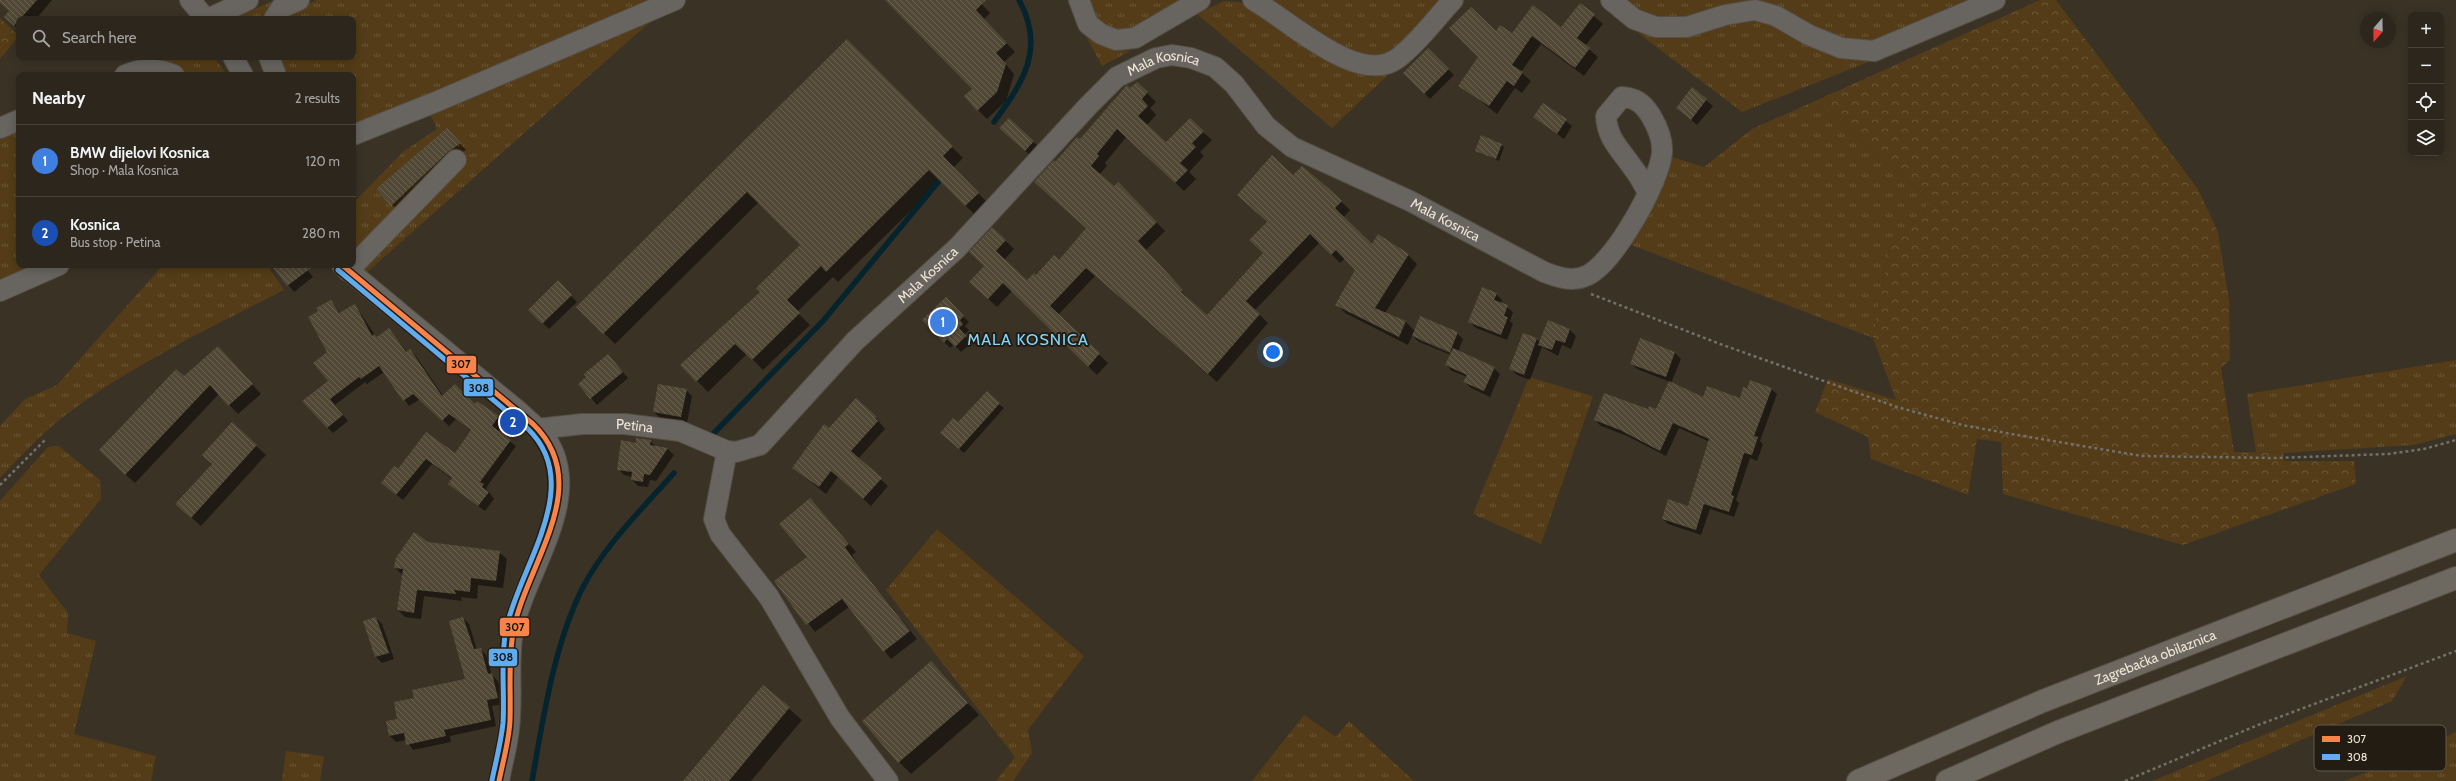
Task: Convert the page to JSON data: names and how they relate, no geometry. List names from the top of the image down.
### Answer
{
  "streets": {
    "highway": ["Zagrebačka obilaznica"],
    "street": ["Mala Kosnica", "Petina"]
  },
  "crossings": [
    ["Mala Kosnica", "Petina"]
  ],
  "districts": ["MALA KOSNICA"],
  "lines": ["transit line 307", "transit line 308"],
  "legend": ["307", "308"],
  "north": "bottom",
  "page": {
    "map_buttons": ["+", "−"],
    "search": "Search here",
    "heading": ["Nearby", "2 results"],
    "list": [
      {
        "mark": "1",
        "name": "BMW dijelovi Kosnica",
        "note": "Shop · Mala Kosnica",
        "value": "120 m"
      },
      {
        "mark": "2",
        "name": "Kosnica",
        "note": "Bus stop · Petina",
        "value": "280 m"
      }
    ],
    "pins": ["1", "2"]
  }
}
